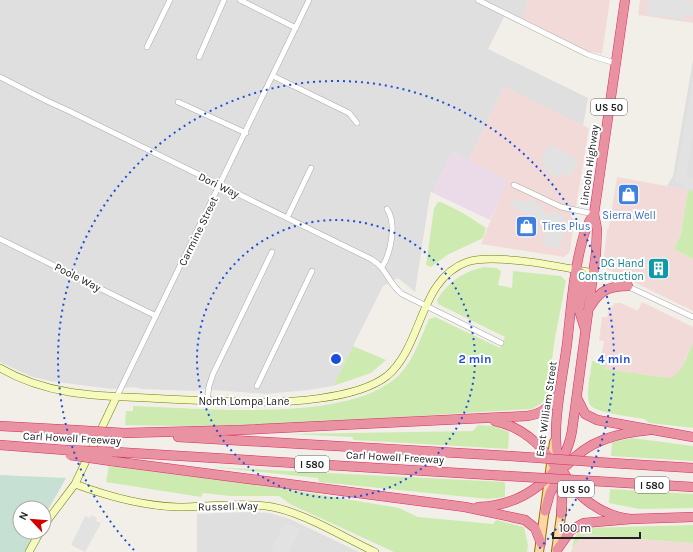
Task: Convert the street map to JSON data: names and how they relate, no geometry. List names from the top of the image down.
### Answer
{
  "streets": {
    "highway": [
      "US 50",
      "Lincoln Highway",
      "East William Street",
      "Carl Howell Freeway",
      "I 580"
    ],
    "street": [
      "Dori Way",
      "Carmine Street",
      "Poole Way",
      "North Lompa Lane",
      "Russell Way"
    ]
  },
  "crossings": [
    ["US 50", "Lincoln Highway"],
    ["US 50", "North Lompa Lane"],
    ["US 50", "East William Street"],
    ["Lincoln Highway", "North Lompa Lane"],
    ["Lincoln Highway", "East William Street"],
    ["Dori Way", "Carmine Street"],
    ["Dori Way", "North Lompa Lane"],
    ["Carmine Street", "Poole Way"],
    ["Carmine Street", "North Lompa Lane"],
    ["North Lompa Lane", "East William Street"]
  ],
  "places": {
    "shop": ["Sierra Well", "Tires Plus"],
    "building": ["DG Hand Construction"]
  },
  "scale_bar": "100 m",
  "north": "top left",
  "rings": ["2 min", "4 min"]
}
